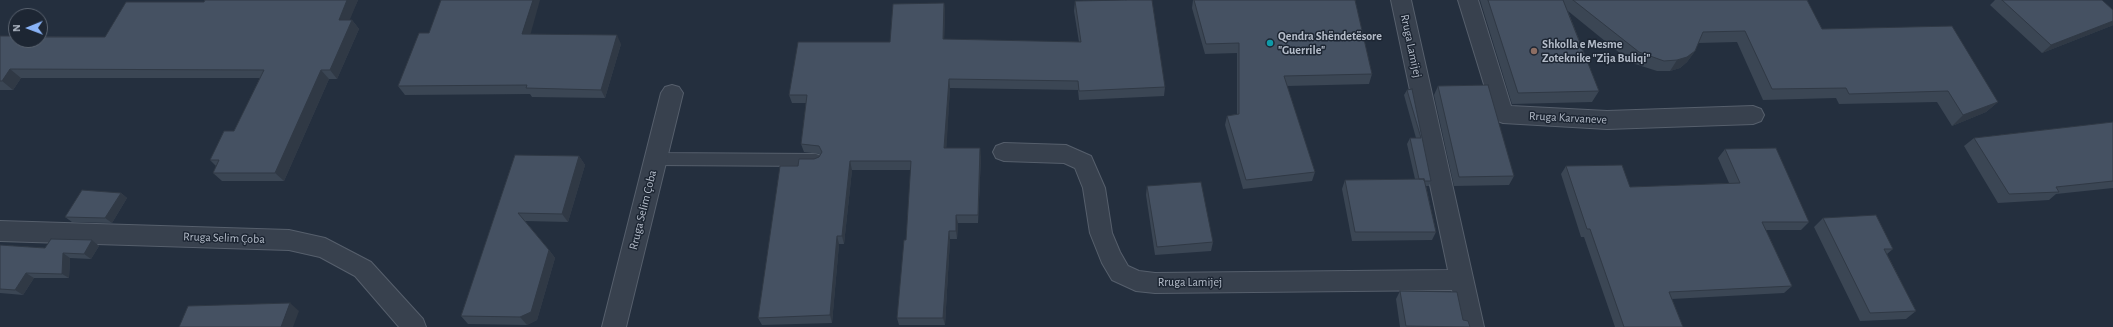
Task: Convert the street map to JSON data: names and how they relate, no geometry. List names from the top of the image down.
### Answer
{
  "streets": {
    "street": ["Rruga Lamijej", "Rruga Karvaneve", "Rruga Selim Çoba"]
  },
  "places": ["Qendra Shëndetësore \"Guerrile\"", "Shkolla e Mesme Zoteknike \"Zija Buliqi\""],
  "north": "left"
}
